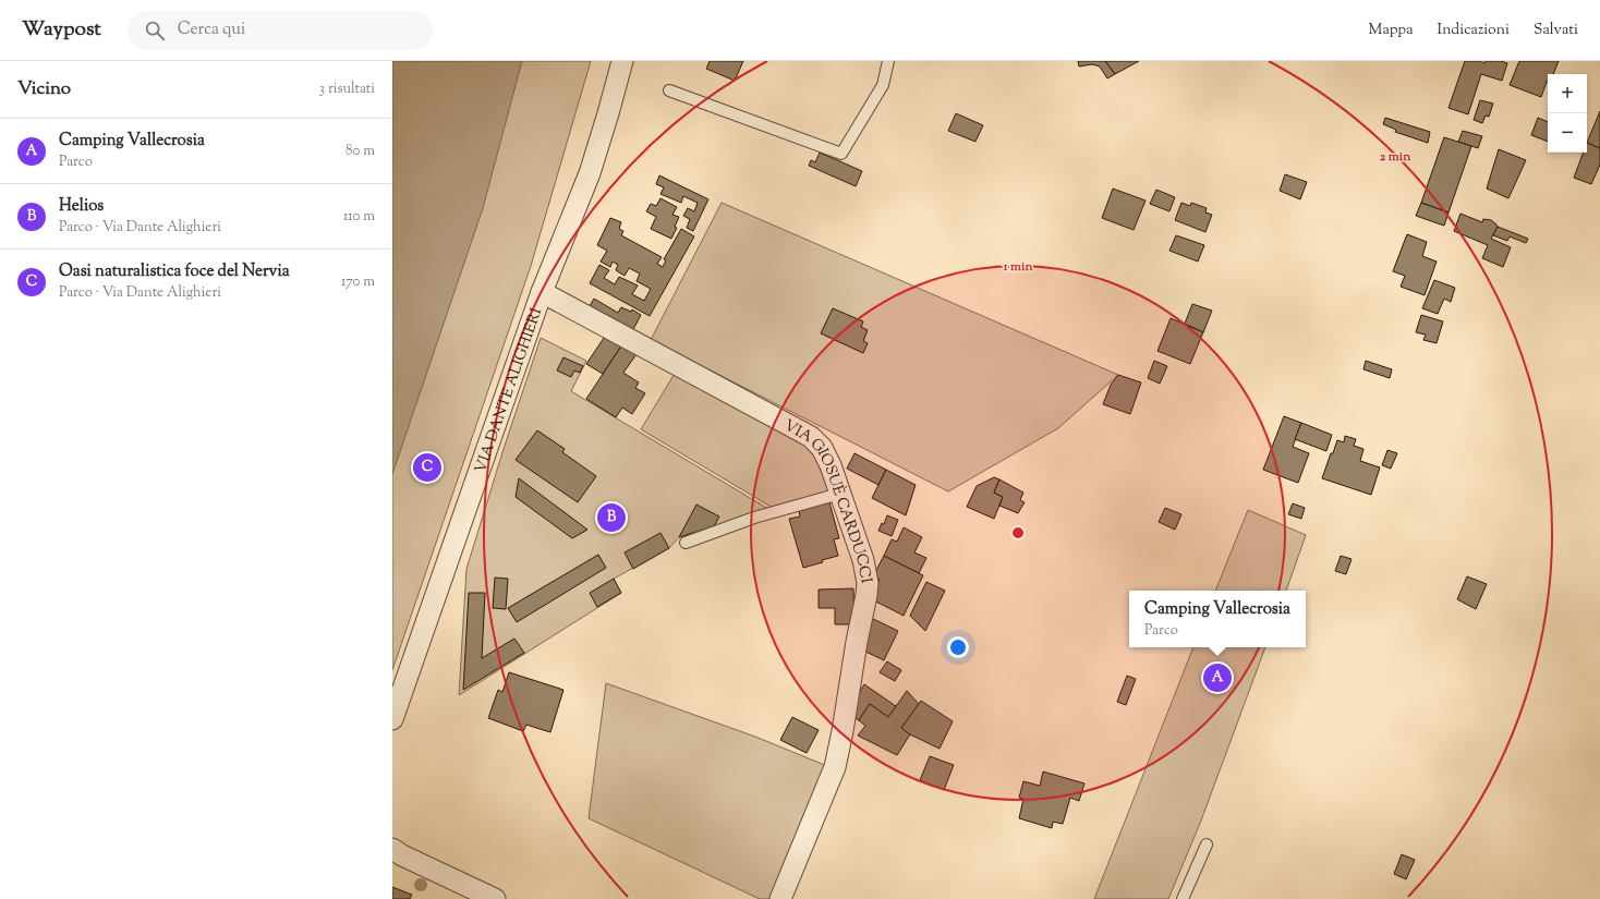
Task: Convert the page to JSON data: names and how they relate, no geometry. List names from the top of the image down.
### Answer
{
  "streets": {
    "street": ["VIA DANTE ALIGHIERI", "VIA GIOSUÈ CARDUCCI"]
  },
  "crossings": [
    ["VIA DANTE ALIGHIERI", "VIA GIOSUÈ CARDUCCI"]
  ],
  "page": {
    "header": "Waypost",
    "search": "Cerca qui",
    "nav": ["Mappa", "Indicazioni", "Salvati"],
    "heading": ["Vicino", "3 risultati"],
    "map_buttons": ["+", "−"],
    "list": [
      {
        "mark": "A",
        "name": "Camping Vallecrosia",
        "note": "Parco",
        "value": "80 m"
      },
      {
        "mark": "B",
        "name": "Helios",
        "note": "Parco · Via Dante Alighieri",
        "value": "110 m"
      },
      {
        "mark": "C",
        "name": "Oasi naturalistica foce del Nervia",
        "note": "Parco · Via Dante Alighieri",
        "value": "170 m"
      }
    ],
    "pins": ["C", "B", "A"],
    "popup": ["Camping Vallecrosia", "Parco"]
  },
  "rings": ["2 min", "1 min"]
}
